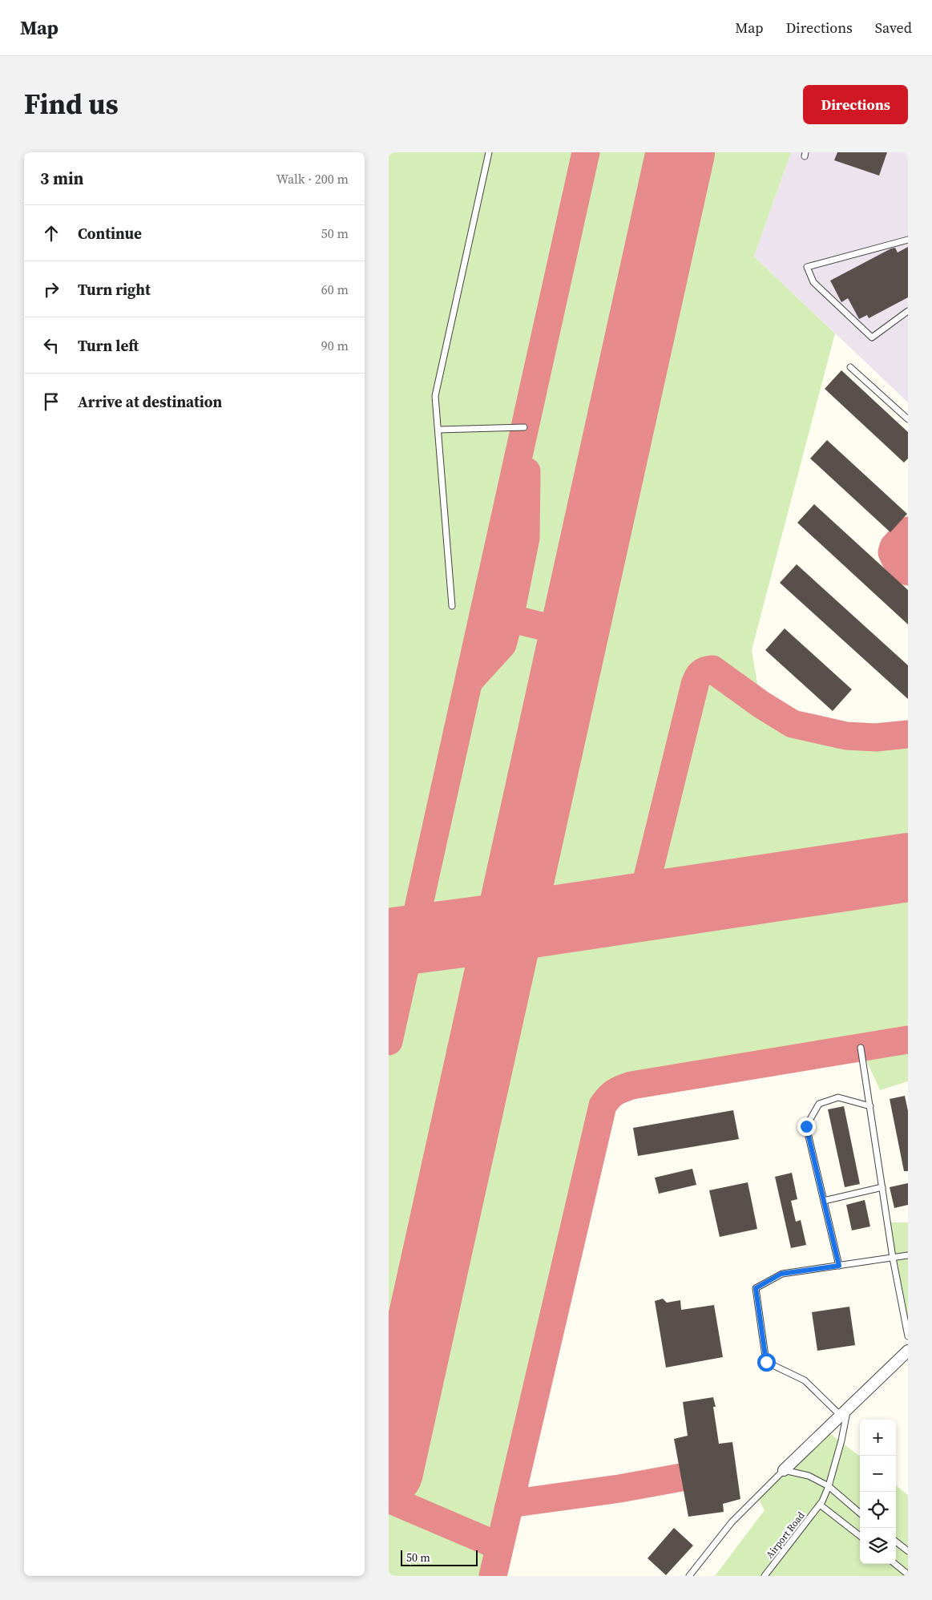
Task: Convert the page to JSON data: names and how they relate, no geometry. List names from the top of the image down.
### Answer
{
  "streets": {
    "lane": ["Airport Road"]
  },
  "scale_bar": "50 m",
  "page": {
    "header": "Map",
    "nav": ["Map", "Directions", "Saved"],
    "title": "Find us",
    "buttons": "Directions",
    "heading": ["3 min", "Walk · 200 m"],
    "list": [
      ["Continue", "50 m"],
      ["Turn right", "60 m"],
      ["Turn left", "90 m"],
      "Arrive at destination"
    ],
    "map_buttons": ["+", "−"],
    "scale": "50 m"
  }
}
